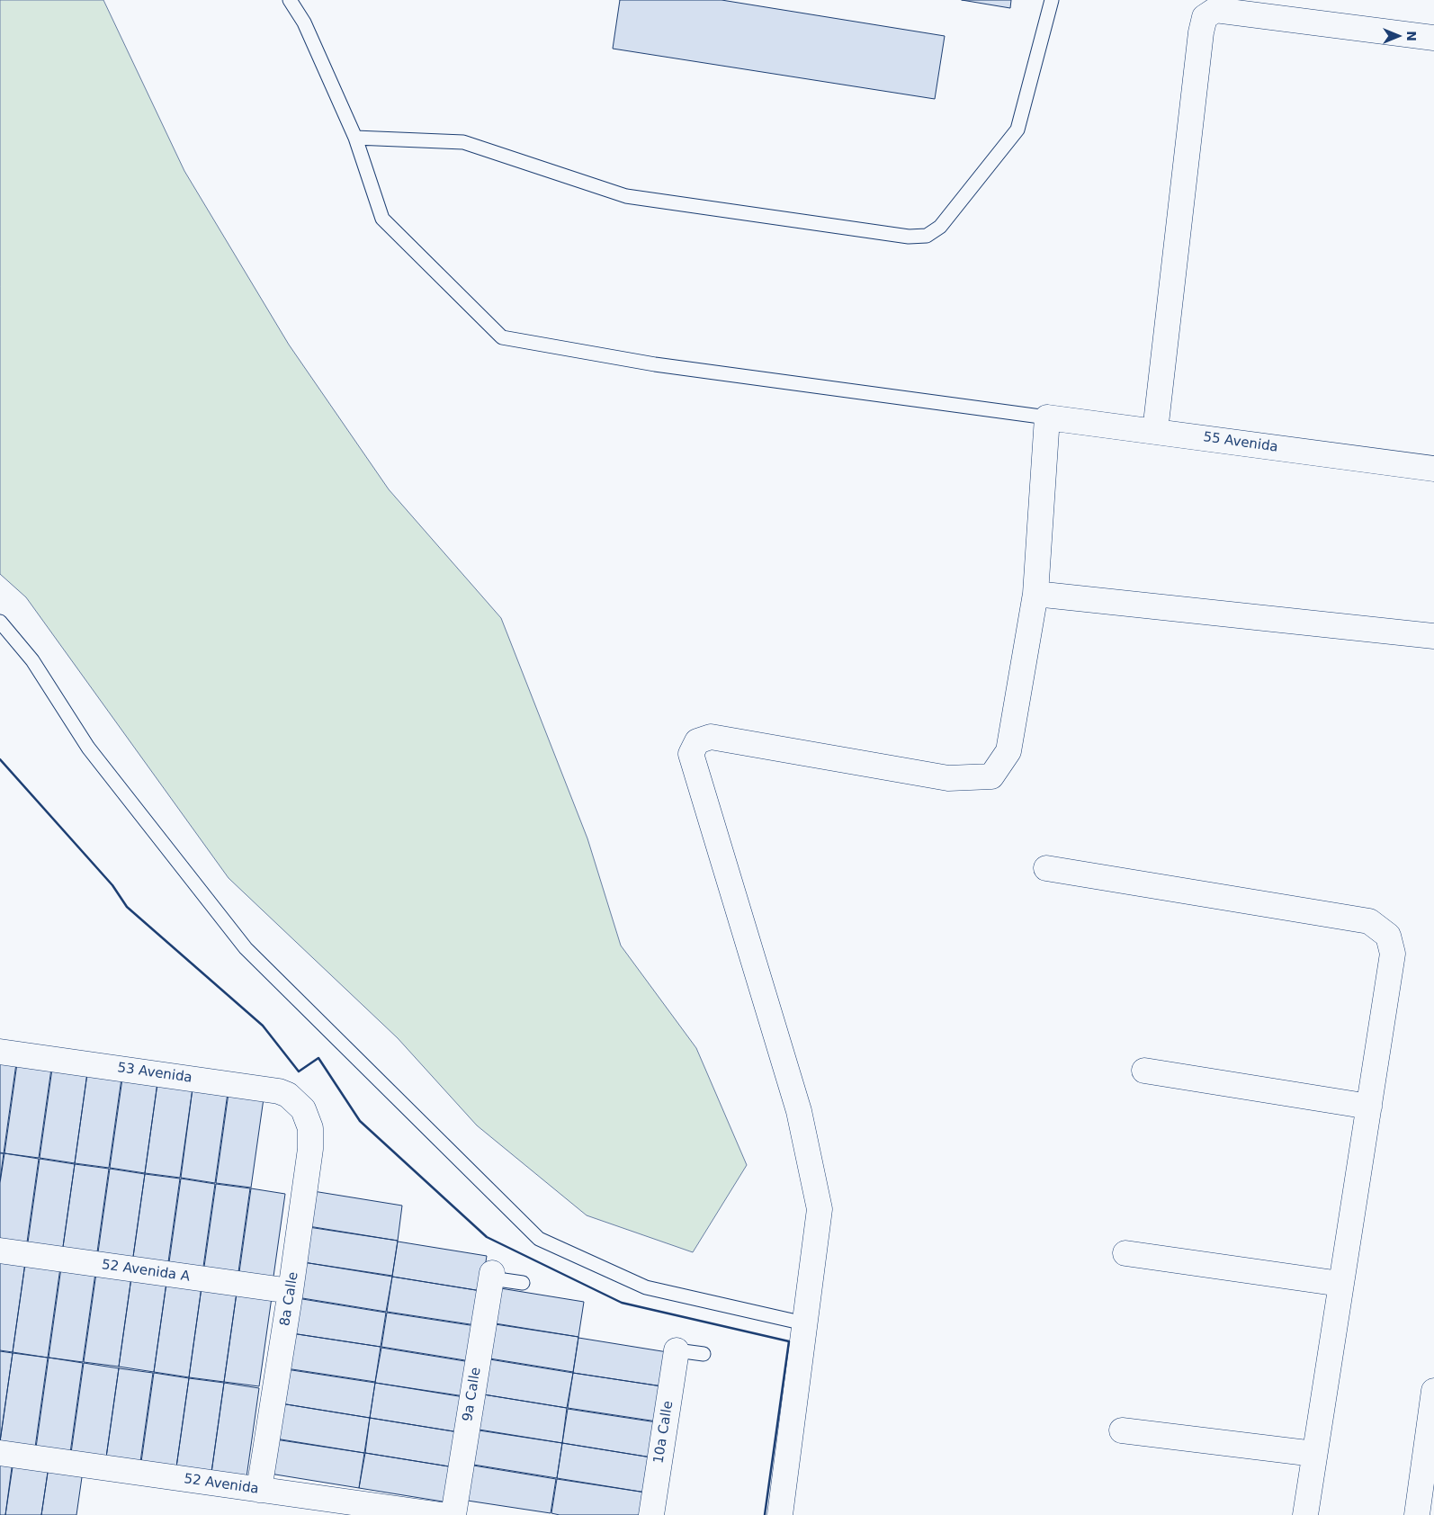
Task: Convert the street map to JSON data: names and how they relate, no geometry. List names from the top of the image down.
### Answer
{
  "streets": {
    "street": [
      "55 Avenida",
      "53 Avenida",
      "52 Avenida A",
      "8a Calle",
      "9a Calle",
      "10a Calle",
      "52 Avenida"
    ]
  },
  "crossings": [
    ["53 Avenida", "8a Calle"],
    ["52 Avenida A", "8a Calle"],
    ["8a Calle", "52 Avenida"]
  ],
  "north": "right"
}
